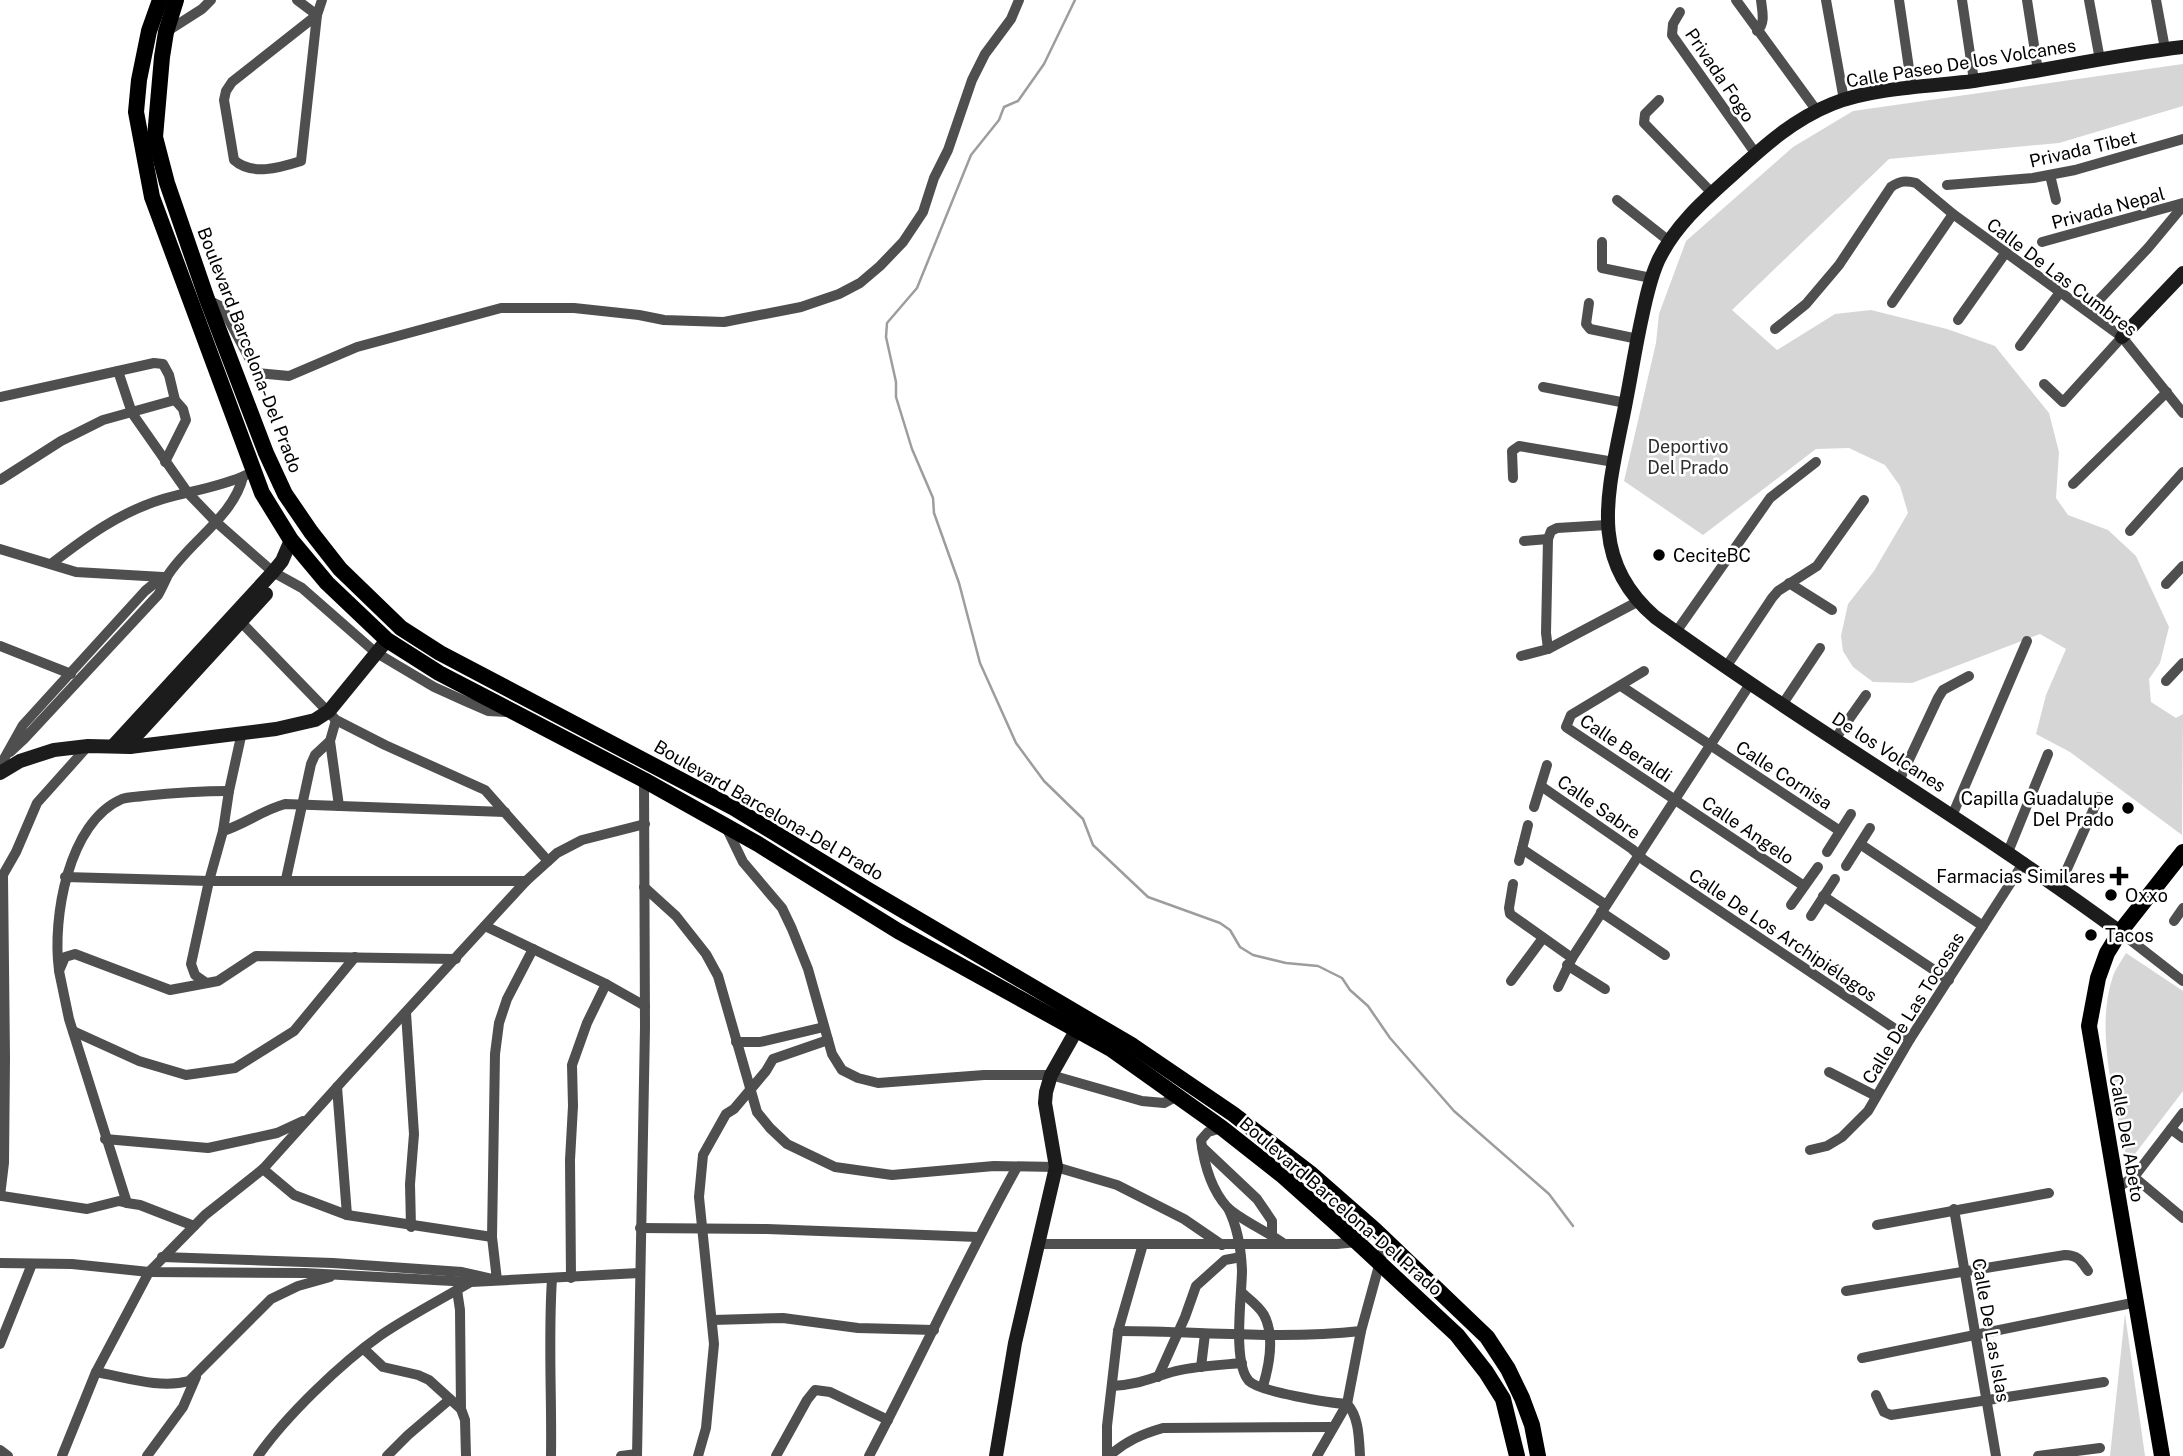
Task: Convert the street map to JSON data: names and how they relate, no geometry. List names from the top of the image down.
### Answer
{
  "streets": {
    "main road": ["Boulevard Barcelona-Del Prado", "Calle Del Abeto"],
    "street": [
      "Calle Paseo De los Volcanes",
      "Privada Fogo",
      "Privada Tibet",
      "Privada Nepal",
      "Calle De Las Cumbres",
      "Calle Beraldi",
      "De los Volcanes",
      "Calle Cornisa",
      "Calle Sabre",
      "Calle Angelo",
      "Calle De Los Archipiélagos",
      "Calle De Las Tocosas",
      "Calle De Las Islas"
    ]
  },
  "crossings": [
    ["Calle Paseo De los Volcanes", "Privada Fogo"],
    ["Calle Paseo De los Volcanes", "De los Volcanes"],
    ["Calle Beraldi", "Calle Cornisa"],
    ["Calle Beraldi", "Calle Angelo"],
    ["De los Volcanes", "Calle De Las Tocosas"],
    ["De los Volcanes", "Calle Del Abeto"],
    ["Calle Sabre", "Calle De Los Archipiélagos"],
    ["Calle De Los Archipiélagos", "Calle De Las Tocosas"]
  ],
  "parks": ["Deportivo Del Prado"],
  "places": {
    "other": [
      "CeciteBC",
      "Capilla Guadalupe Del Prado",
      "Oxxo",
      "Tacos"
    ],
    "health": ["Farmacias Similares"]
  }
}
